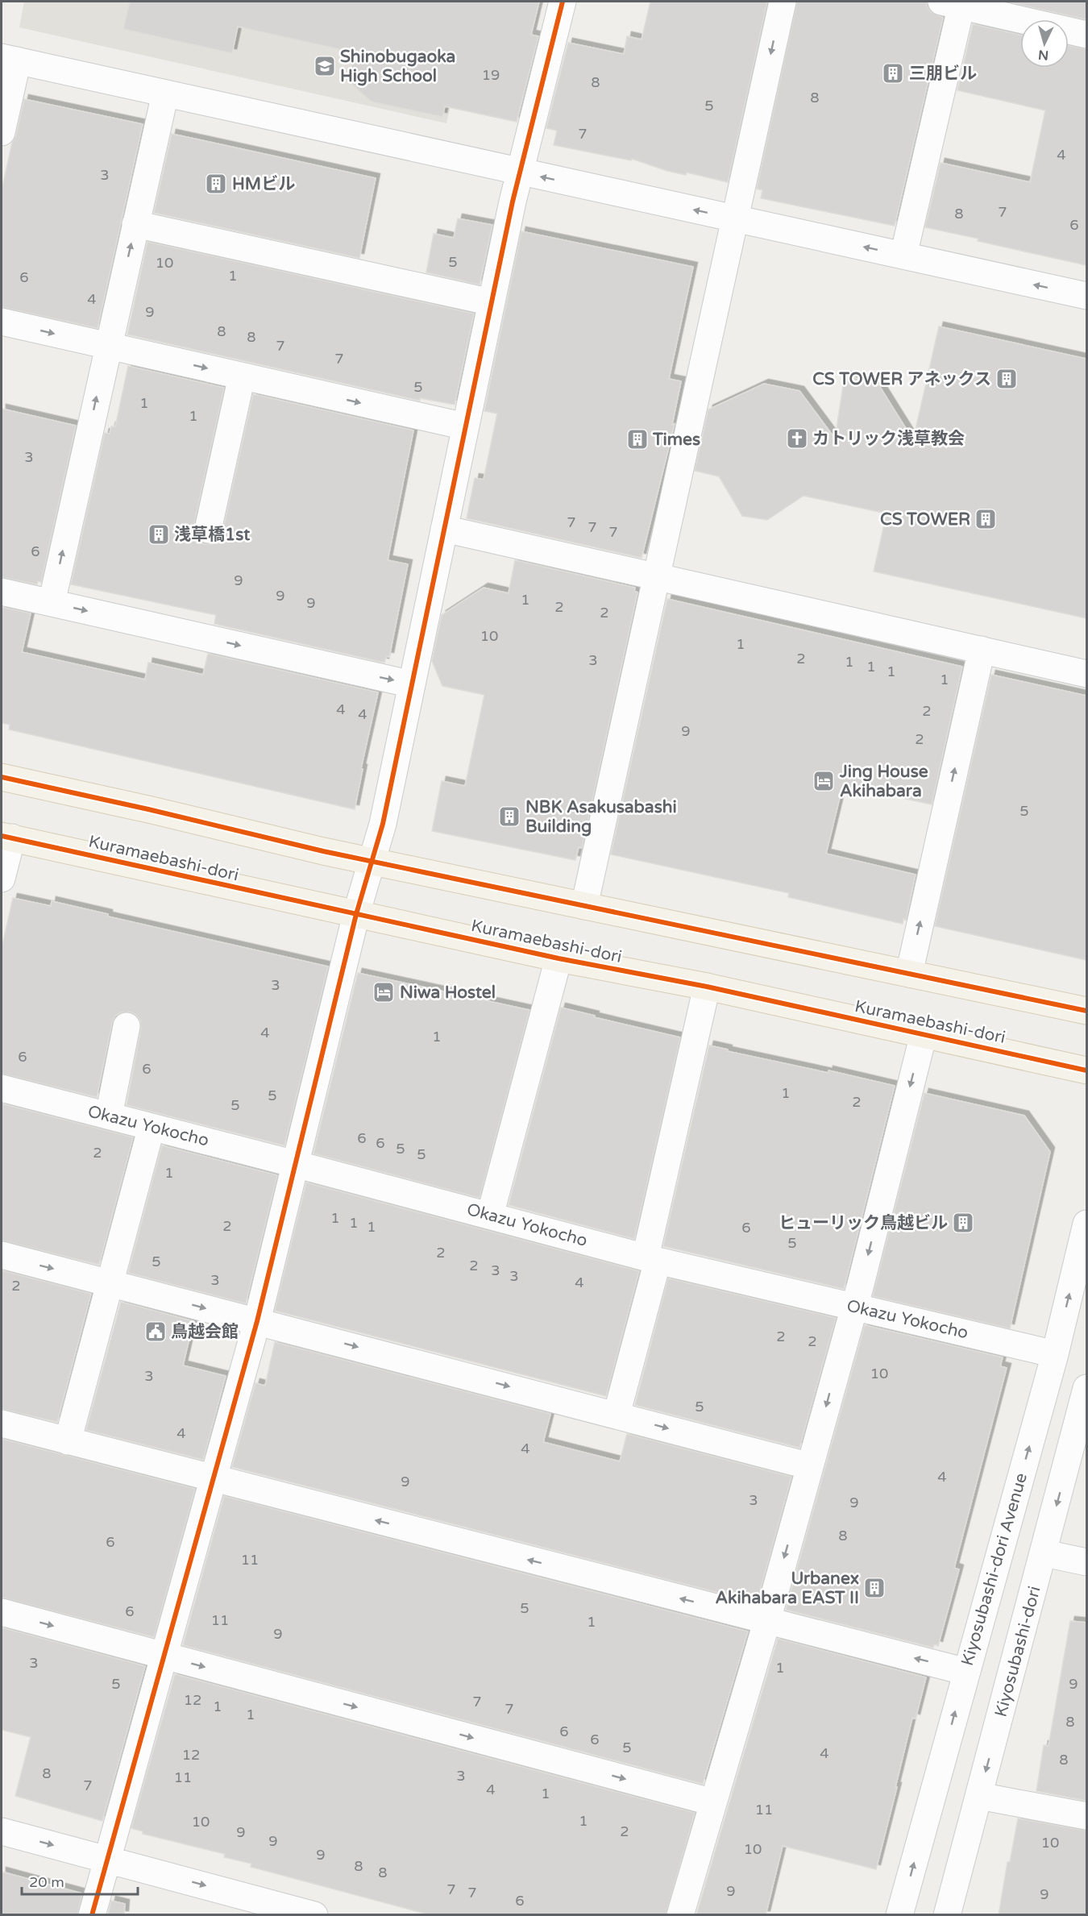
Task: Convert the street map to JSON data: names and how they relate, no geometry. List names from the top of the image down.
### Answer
{
  "streets": {
    "main road": ["Kuramaebashi-dori"],
    "street": ["Okazu Yokocho", "Kiyosubashi-dori Avenue", "Kiyosubashi-dori"]
  },
  "crossings": [
    ["Okazu Yokocho", "Kiyosubashi-dori Avenue"]
  ],
  "one_way": ["Kiyosubashi-dori"],
  "places": {
    "school or university": ["Shinobugaoka High School"],
    "building": [
      "三朋ビル",
      "HMビル",
      "CS TOWER アネックス",
      "Times",
      "CS TOWER",
      "浅草橋1st",
      "NBK Asakusabashi Building",
      "ヒューリック鳥越ビル",
      "Urbanex Akihabara EAST II"
    ],
    "church": ["カトリック浅草教会"],
    "hotel": ["Jing House Akihabara", "Niwa Hostel"],
    "public building": ["鳥越会館"]
  },
  "house_numbers": [
    "19",
    "8",
    "8",
    "5",
    "7",
    "4",
    "3",
    "7",
    "8",
    "6",
    "5",
    "10",
    "1",
    "6",
    "4",
    "9",
    "8",
    "8",
    "7",
    "7",
    "5",
    "1",
    "1",
    "3",
    "7",
    "7",
    "7",
    "6",
    "9",
    "9",
    "1",
    "9",
    "2",
    "2",
    "10",
    "1",
    "2",
    "3",
    "1",
    "1",
    "1",
    "1",
    "4",
    "2",
    "4",
    "9",
    "2",
    "5",
    "3",
    "4",
    "1",
    "6",
    "6",
    "1",
    "5",
    "2",
    "5",
    "6",
    "6",
    "5",
    "2",
    "5",
    "1",
    "1",
    "1",
    "2",
    "1",
    "6",
    "5",
    "2",
    "5",
    "2",
    "3",
    "3",
    "3",
    "4",
    "2",
    "2",
    "2",
    "10",
    "3",
    "5",
    "4",
    "4",
    "4",
    "9",
    "3",
    "9",
    "8",
    "6",
    "11",
    "5",
    "6",
    "11",
    "1",
    "9",
    "3",
    "1",
    "5",
    "9",
    "12",
    "7",
    "1",
    "7",
    "1",
    "8",
    "6",
    "6",
    "5",
    "4",
    "12",
    "8",
    "8",
    "3",
    "11",
    "7",
    "4",
    "1",
    "11",
    "1",
    "10",
    "2",
    "9",
    "9",
    "10",
    "10",
    "9",
    "8",
    "8",
    "7",
    "9",
    "7",
    "9",
    "6"
  ],
  "scale_bar": "20 m",
  "north": "bottom"
}
